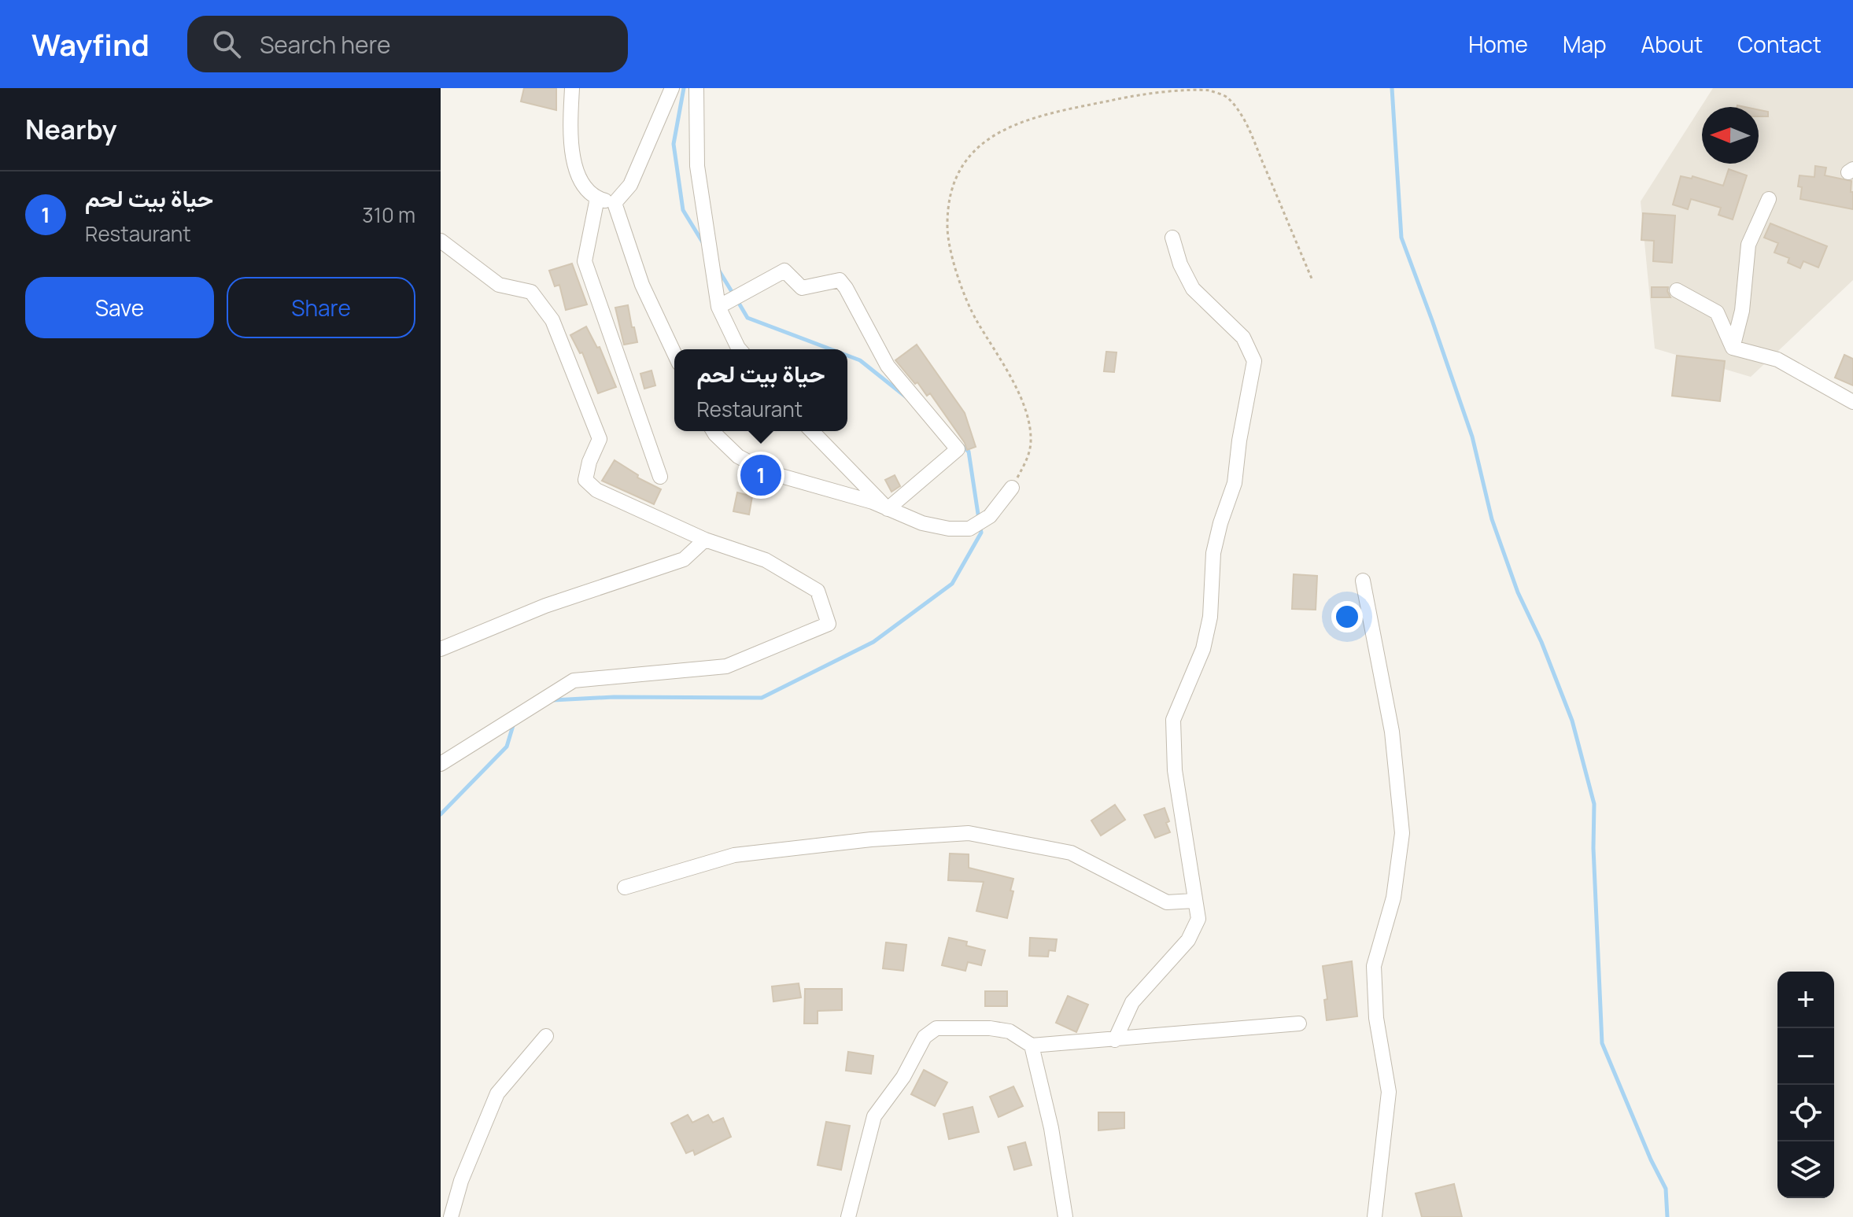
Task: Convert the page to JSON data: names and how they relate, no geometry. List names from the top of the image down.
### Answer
{
  "north": "left",
  "page": {
    "header": "Wayfind",
    "search": "Search here",
    "nav": [
      "Home",
      "Map",
      "About",
      "Contact"
    ],
    "heading": "Nearby",
    "list": [
      {
        "mark": "1",
        "name": "حياة بيت لحم",
        "note": "Restaurant",
        "value": "310 m"
      }
    ],
    "buttons": ["Save", "Share"],
    "popup": ["حياة بيت لحم", "Restaurant"],
    "pins": "1",
    "map_buttons": ["+", "−"]
  }
}
